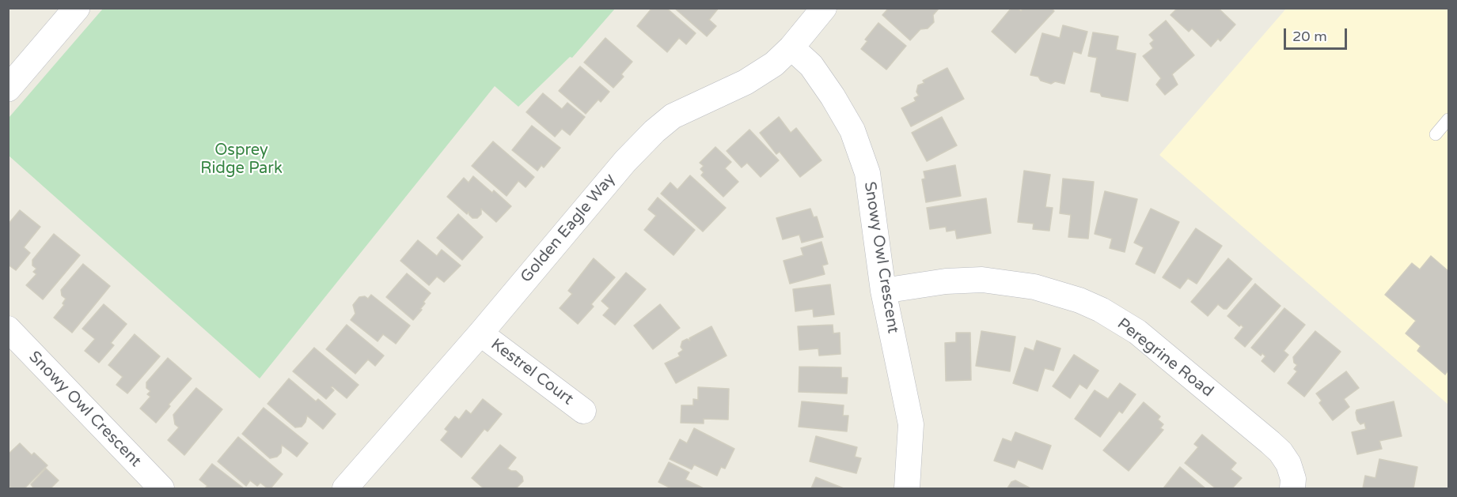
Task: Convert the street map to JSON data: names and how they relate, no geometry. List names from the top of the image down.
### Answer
{
  "streets": {
    "street": [
      "Golden Eagle Way",
      "Snowy Owl Crescent",
      "Peregrine Road",
      "Kestrel Court"
    ]
  },
  "crossings": [
    ["Golden Eagle Way", "Snowy Owl Crescent"],
    ["Golden Eagle Way", "Kestrel Court"],
    ["Snowy Owl Crescent", "Peregrine Road"]
  ],
  "parks": ["Osprey Ridge Park"],
  "scale_bar": "20 m"
}
